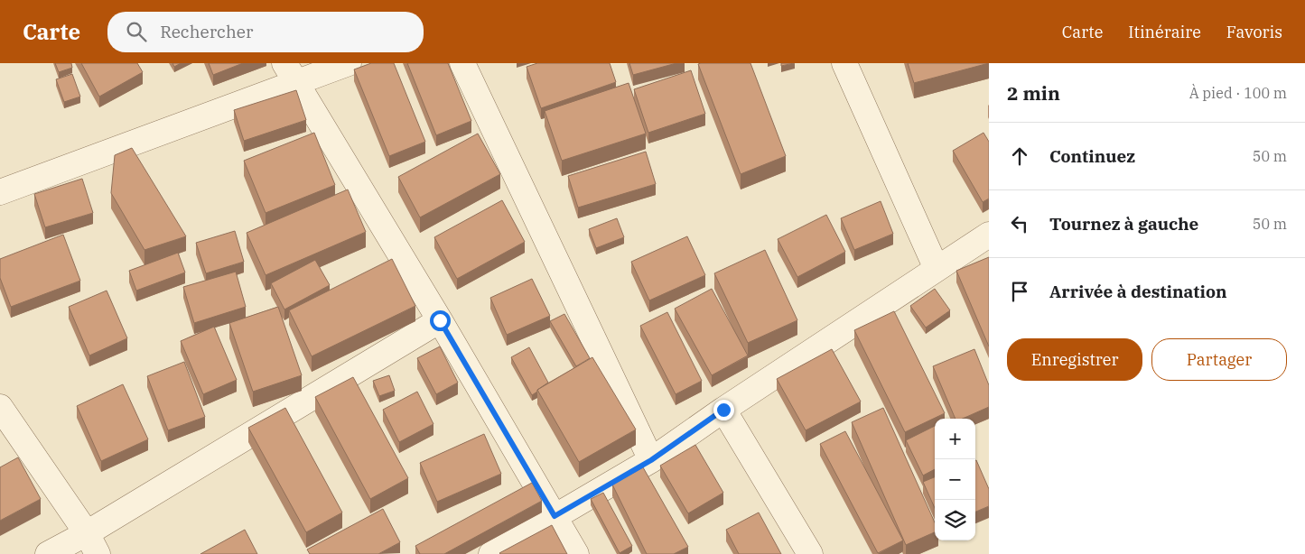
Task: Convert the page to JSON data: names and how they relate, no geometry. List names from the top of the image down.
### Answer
{
  "page": {
    "header": "Carte",
    "search": "Rechercher",
    "nav": ["Carte", "Itinéraire", "Favoris"],
    "heading": ["2 min", "À pied · 100 m"],
    "list": [
      ["Continuez", "50 m"],
      ["Tournez à gauche", "50 m"],
      "Arrivée à destination"
    ],
    "buttons": ["Enregistrer", "Partager"],
    "map_buttons": ["+", "−"]
  }
}
